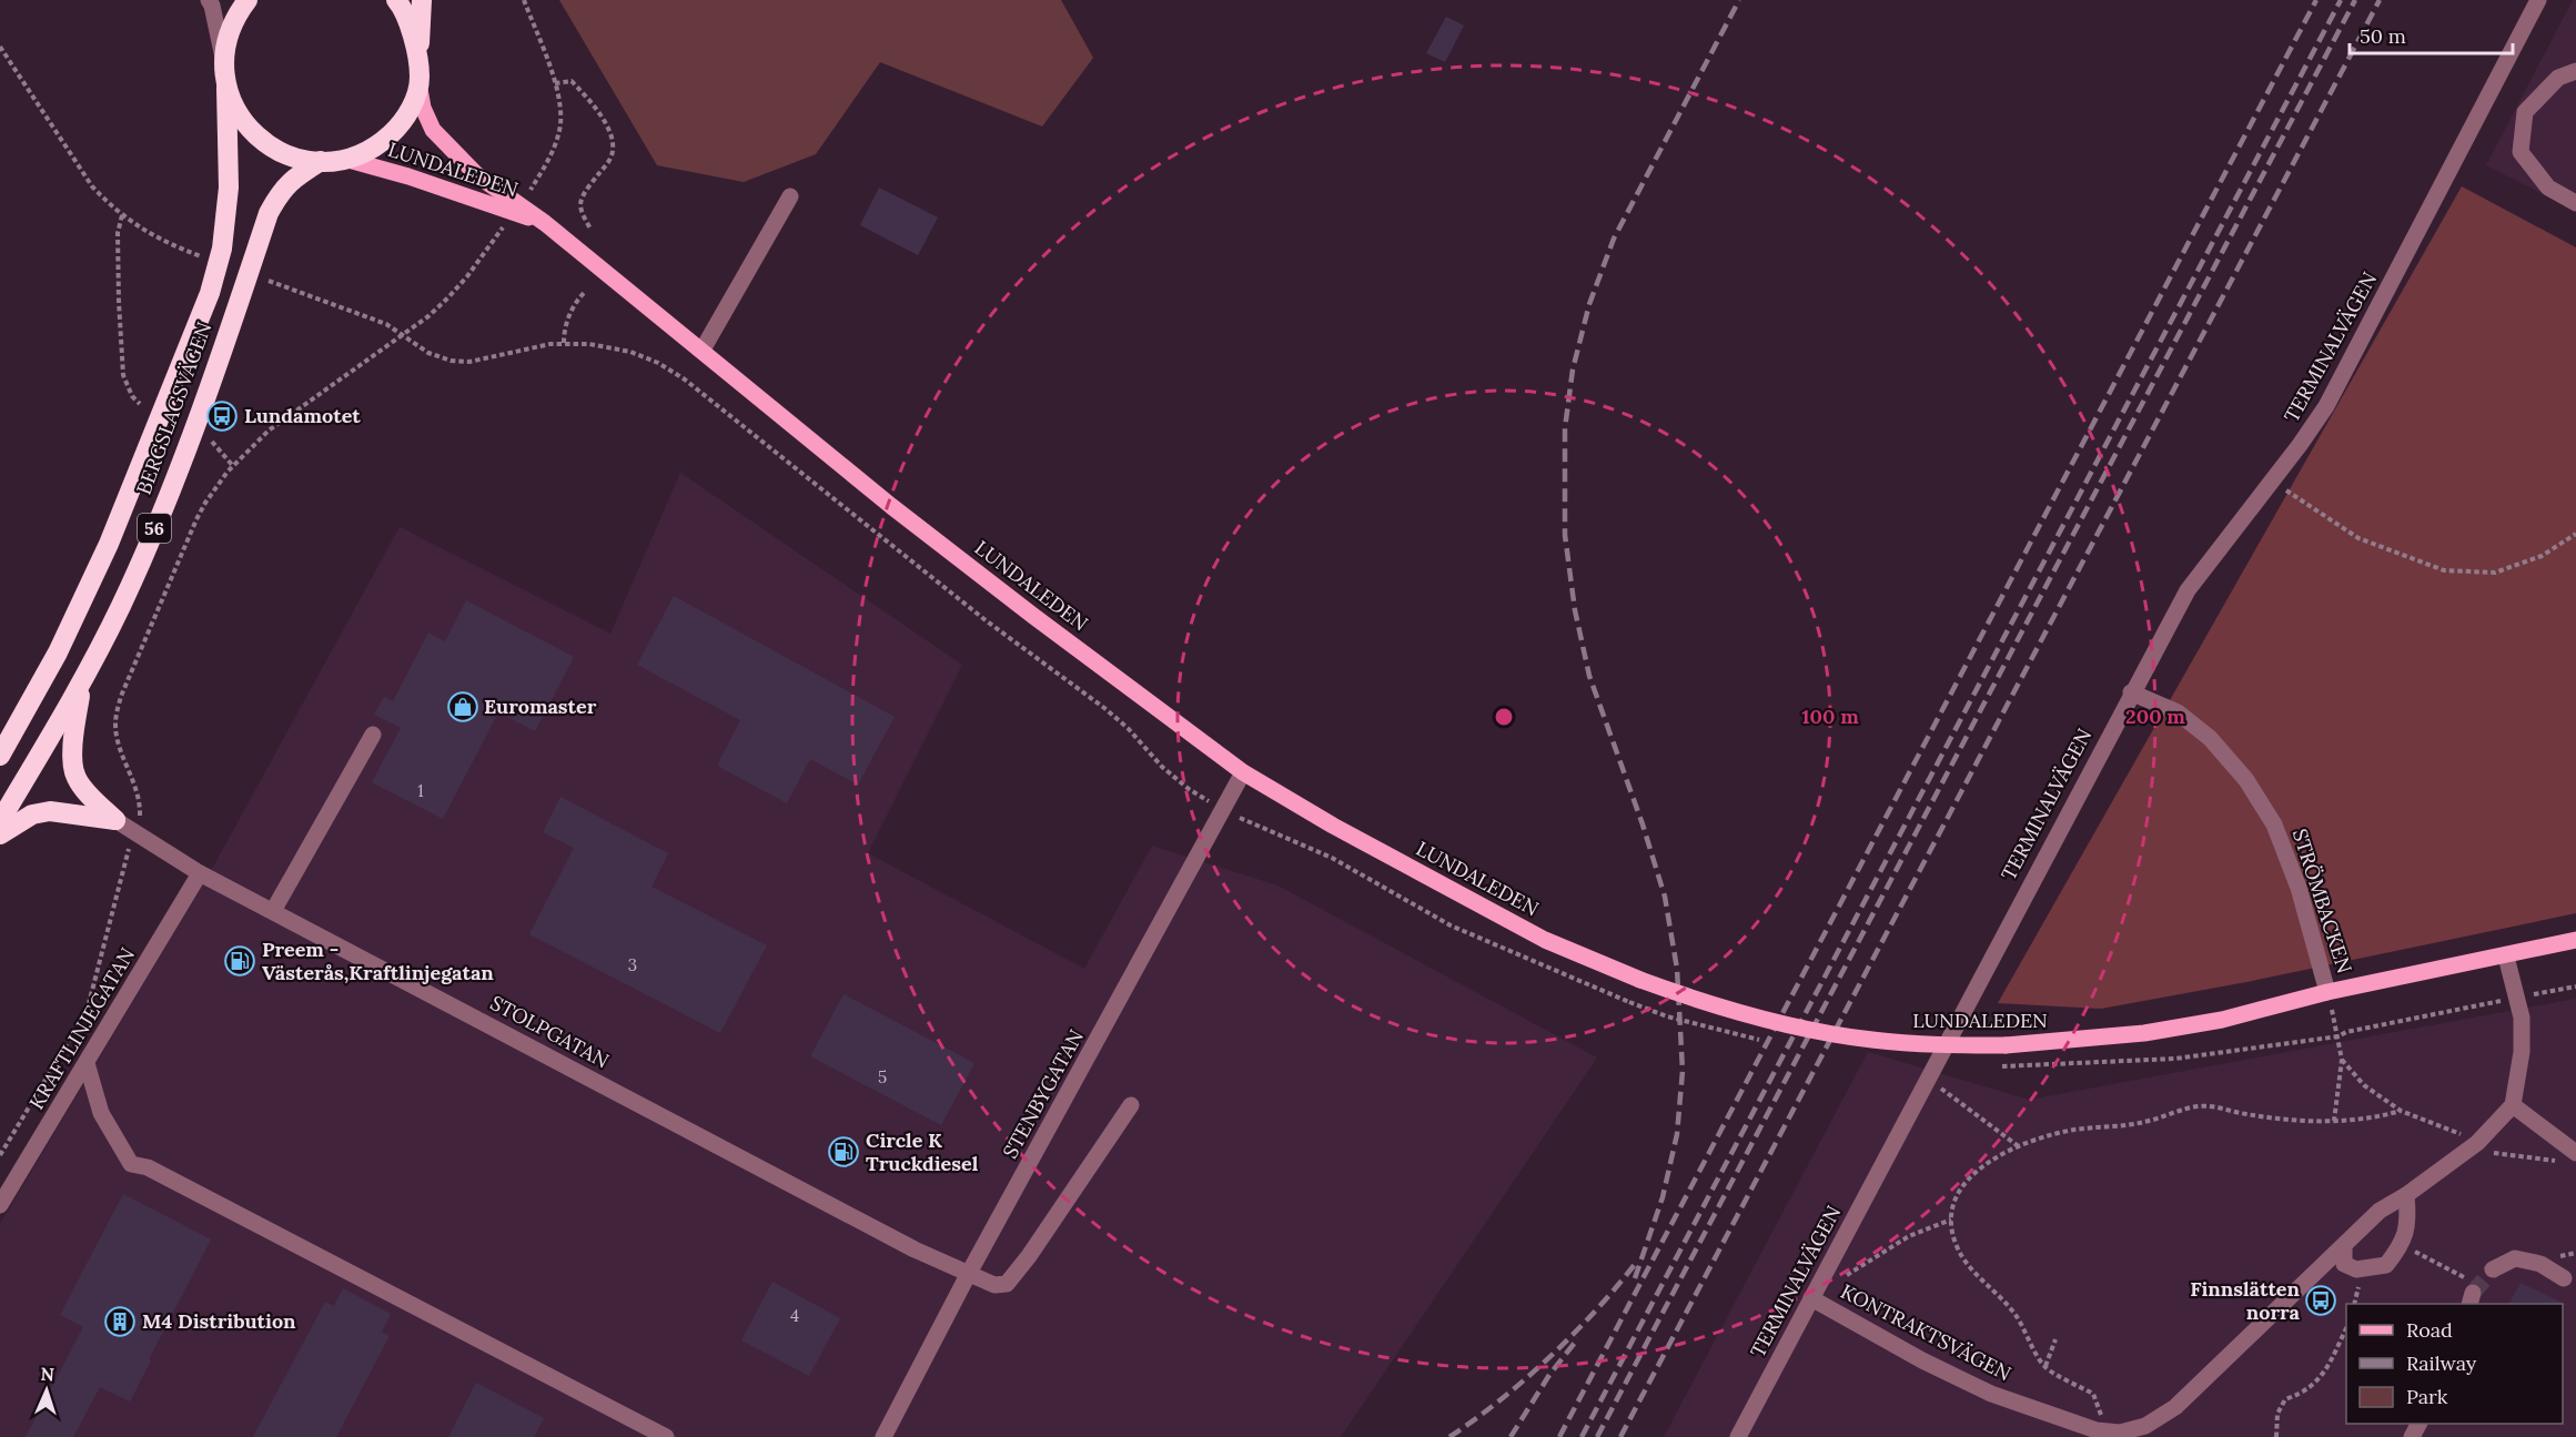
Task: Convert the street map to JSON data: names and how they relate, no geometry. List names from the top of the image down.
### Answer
{
  "streets": {
    "highway": ["BERGSLAGSVÄGEN", "56"],
    "main road": ["LUNDALEDEN"],
    "street": [
      "TERMINALVÄGEN",
      "STRÖMBACKEN",
      "KRAFTLINJEGATAN",
      "STOLPGATAN",
      "STENBYGATAN",
      "KONTRAKTSVÄGEN"
    ]
  },
  "crossings": [
    ["LUNDALEDEN", "56"],
    ["LUNDALEDEN", "STRÖMBACKEN"],
    ["LUNDALEDEN", "STENBYGATAN"],
    ["TERMINALVÄGEN", "STRÖMBACKEN"],
    ["TERMINALVÄGEN", "KONTRAKTSVÄGEN"],
    ["BERGSLAGSVÄGEN", "56"],
    ["KRAFTLINJEGATAN", "STOLPGATAN"],
    ["STOLPGATAN", "STENBYGATAN"]
  ],
  "places": {
    "bus stop": ["Lundamotet", "Finnslätten norra"],
    "shop": ["Euromaster"],
    "fuel station": ["Preem - Västerås,Kraftlinjegatan", "Circle K Truckdiesel"],
    "building": ["M4 Distribution"]
  },
  "house_numbers": [
    "1",
    "3",
    "5",
    "4"
  ],
  "legend": ["Road", "Railway", "Park"],
  "scale_bar": "50 m",
  "north": "top",
  "rings": ["100 m", "200 m"]
}
